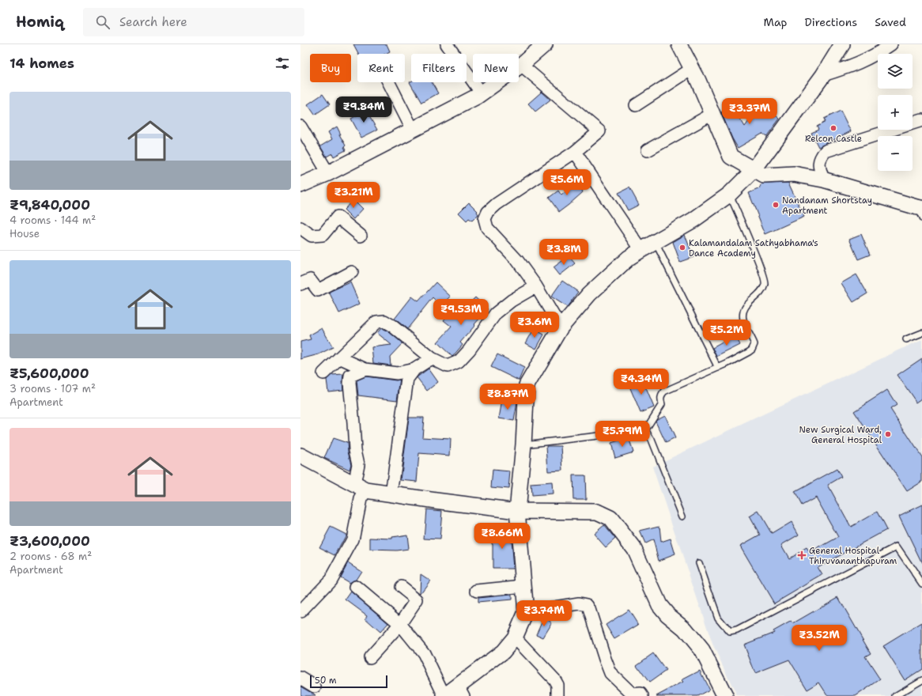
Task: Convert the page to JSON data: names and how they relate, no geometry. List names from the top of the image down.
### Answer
{
  "places": {
    "other": [
      "Relcon Castle",
      "Nandanam Shortstay Apartment",
      "Kalamandalam Sathyabhama's Dance Academy",
      "New Surgical Ward, General Hospital"
    ],
    "health": ["General Hospital Thiruvananthapuram"]
  },
  "scale_bar": "50 m",
  "page": {
    "header": "Homiq",
    "search": "Search here",
    "nav": ["Map", "Directions", "Saved"],
    "heading": "14 homes",
    "map_buttons": ["+", "−"],
    "chip": [
      "Buy",
      "Rent",
      "Filters",
      "New"
    ],
    "list": [
      {
        "name": "₹9,840,000",
        "note": "4 rooms · 144 m² · House"
      },
      {
        "name": "₹5,600,000",
        "note": "3 rooms · 107 m² · Apartment"
      },
      {
        "name": "₹3,600,000",
        "note": "2 rooms · 68 m² · Apartment"
      }
    ],
    "price": [
      "₹9.84M",
      "₹3.37M",
      "₹5.6M",
      "₹3.21M",
      "₹3.8M",
      "₹9.53M",
      "₹3.6M",
      "₹5.2M",
      "₹4.34M",
      "₹8.87M",
      "₹5.79M",
      "₹8.66M",
      "₹3.74M",
      "₹3.52M"
    ],
    "scale": "50 m"
  }
}
